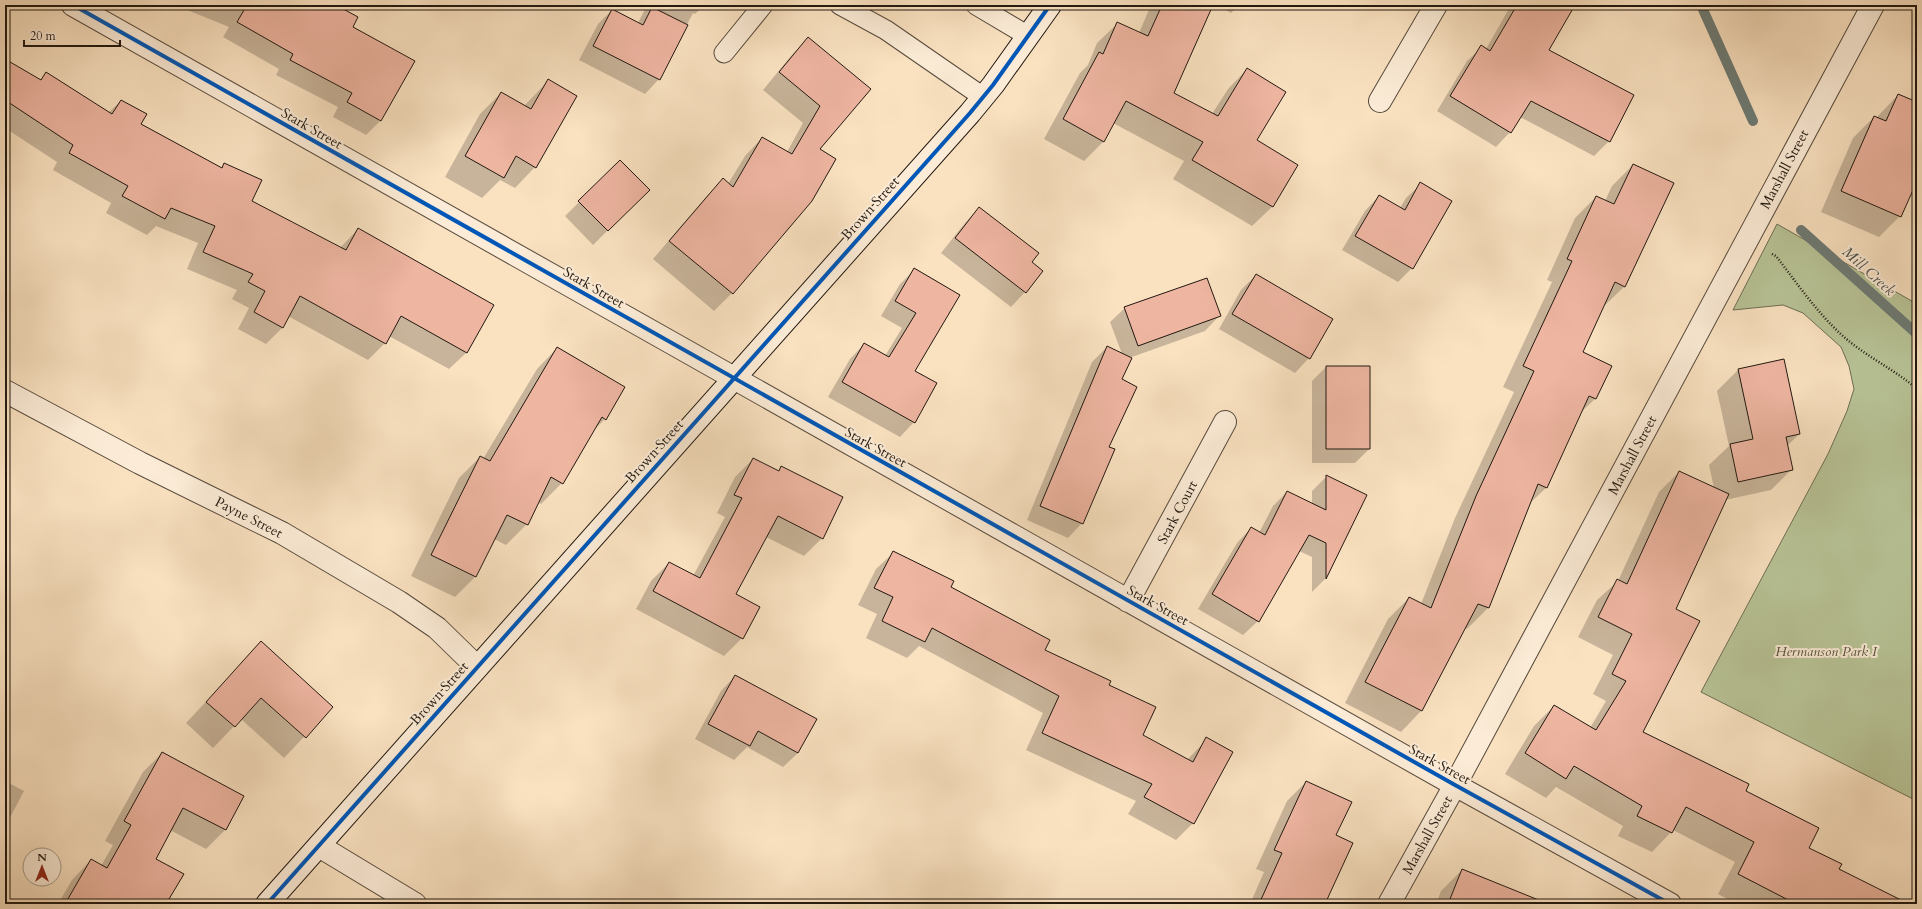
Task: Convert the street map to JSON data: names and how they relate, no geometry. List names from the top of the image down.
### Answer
{
  "streets": {
    "street": [
      "Stark Street",
      "Marshall Street",
      "Brown Street",
      "Stark Court",
      "Payne Street"
    ]
  },
  "crossings": [
    ["Stark Street", "Marshall Street"],
    ["Stark Street", "Brown Street"],
    ["Stark Street", "Stark Court"],
    ["Brown Street", "Payne Street"]
  ],
  "water": ["Mill Creek"],
  "parks": ["Hermanson Park I"],
  "scale_bar": "20 m",
  "north": "top"
}
